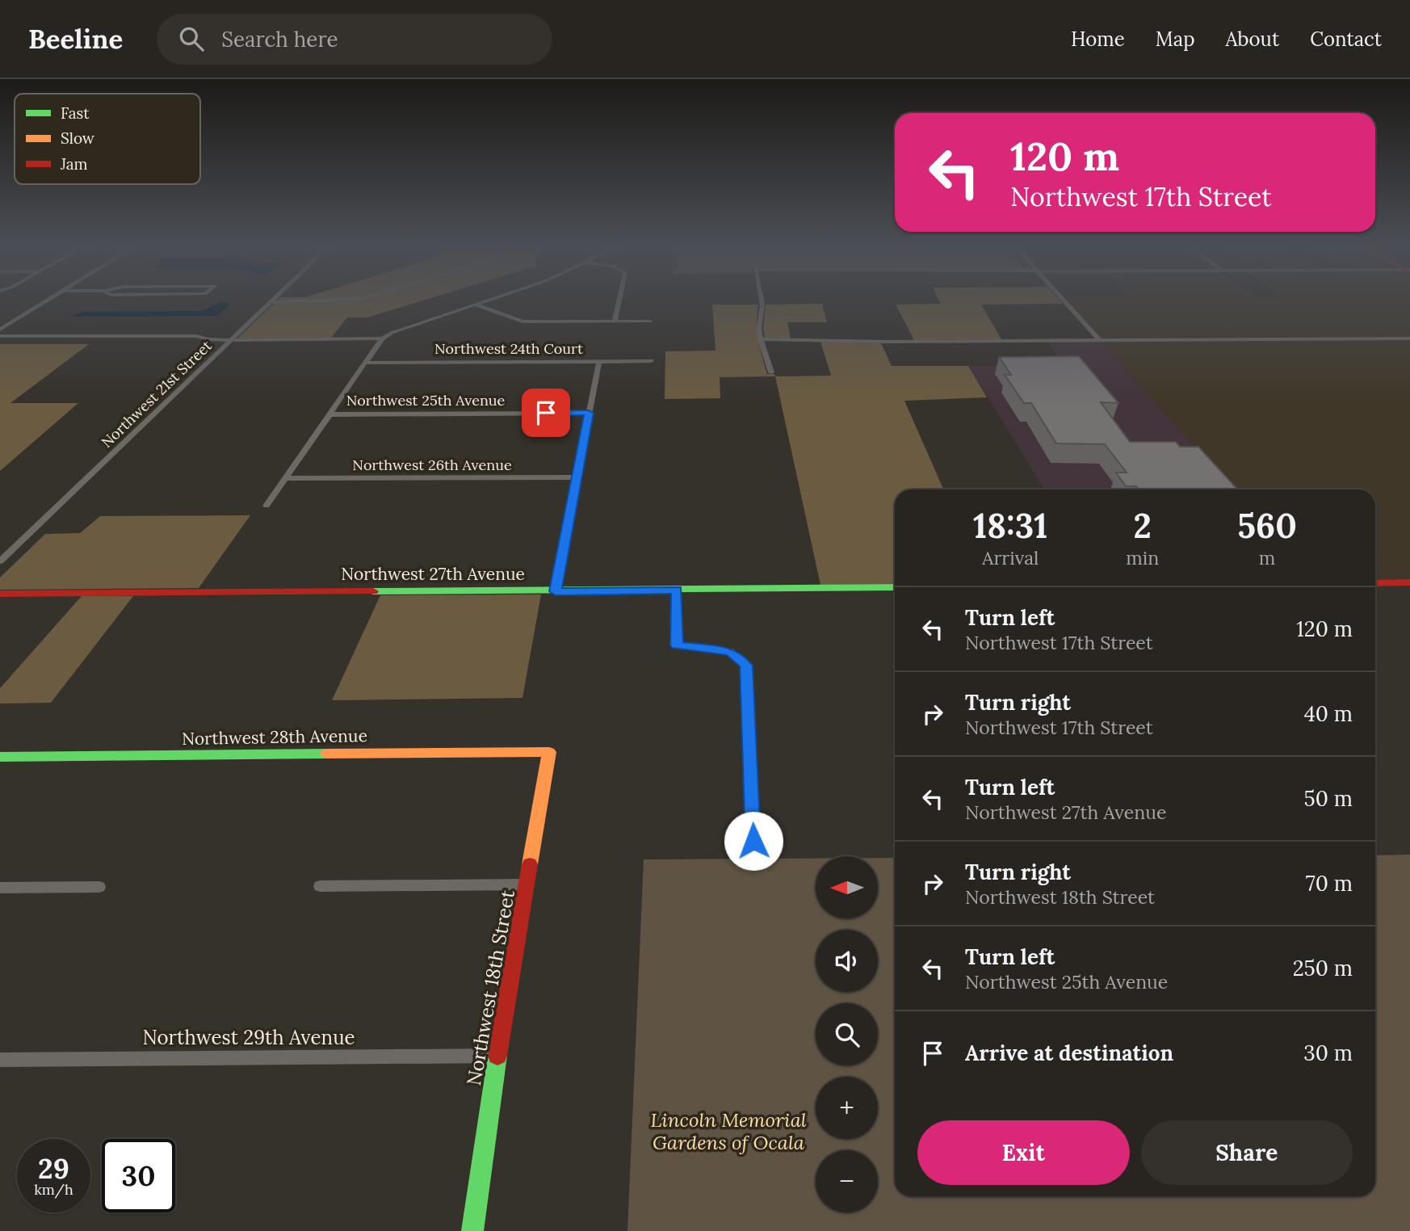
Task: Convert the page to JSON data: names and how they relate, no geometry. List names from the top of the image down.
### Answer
{
  "streets": {
    "main road": ["Northwest 27th Avenue", "Northwest 28th Avenue", "Northwest 18th Street"],
    "street": [
      "Northwest 24th Court",
      "Northwest 21st Street",
      "Northwest 25th Avenue",
      "Northwest 26th Avenue",
      "Northwest 29th Avenue"
    ]
  },
  "crossings": [
    ["Northwest 28th Avenue", "Northwest 18th Street"],
    ["Northwest 18th Street", "Northwest 29th Avenue"]
  ],
  "parks": ["Lincoln Memorial Gardens of Ocala"],
  "legend": ["Fast", "Slow", "Jam"],
  "north": "left",
  "page": {
    "header": "Beeline",
    "search": "Search here",
    "nav": [
      "Home",
      "Map",
      "About",
      "Contact"
    ],
    "turn": ["120 m", "Northwest 17th Street"],
    "eta": [
      "18:31",
      "Arrival",
      "2",
      "min",
      "560",
      "m"
    ],
    "list": [
      {
        "name": "Turn left",
        "note": "Northwest 17th Street",
        "value": "120 m"
      },
      {
        "name": "Turn right",
        "note": "Northwest 17th Street",
        "value": "40 m"
      },
      {
        "name": "Turn left",
        "note": "Northwest 27th Avenue",
        "value": "50 m"
      },
      {
        "name": "Turn right",
        "note": "Northwest 18th Street",
        "value": "70 m"
      },
      {
        "name": "Turn left",
        "note": "Northwest 25th Avenue",
        "value": "250 m"
      },
      {
        "name": "Arrive at destination",
        "value": "30 m"
      }
    ],
    "map_buttons": ["+", "−"],
    "buttons": ["Exit", "Share"],
    "speed": "29 km/h",
    "limit": "30"
  }
}
